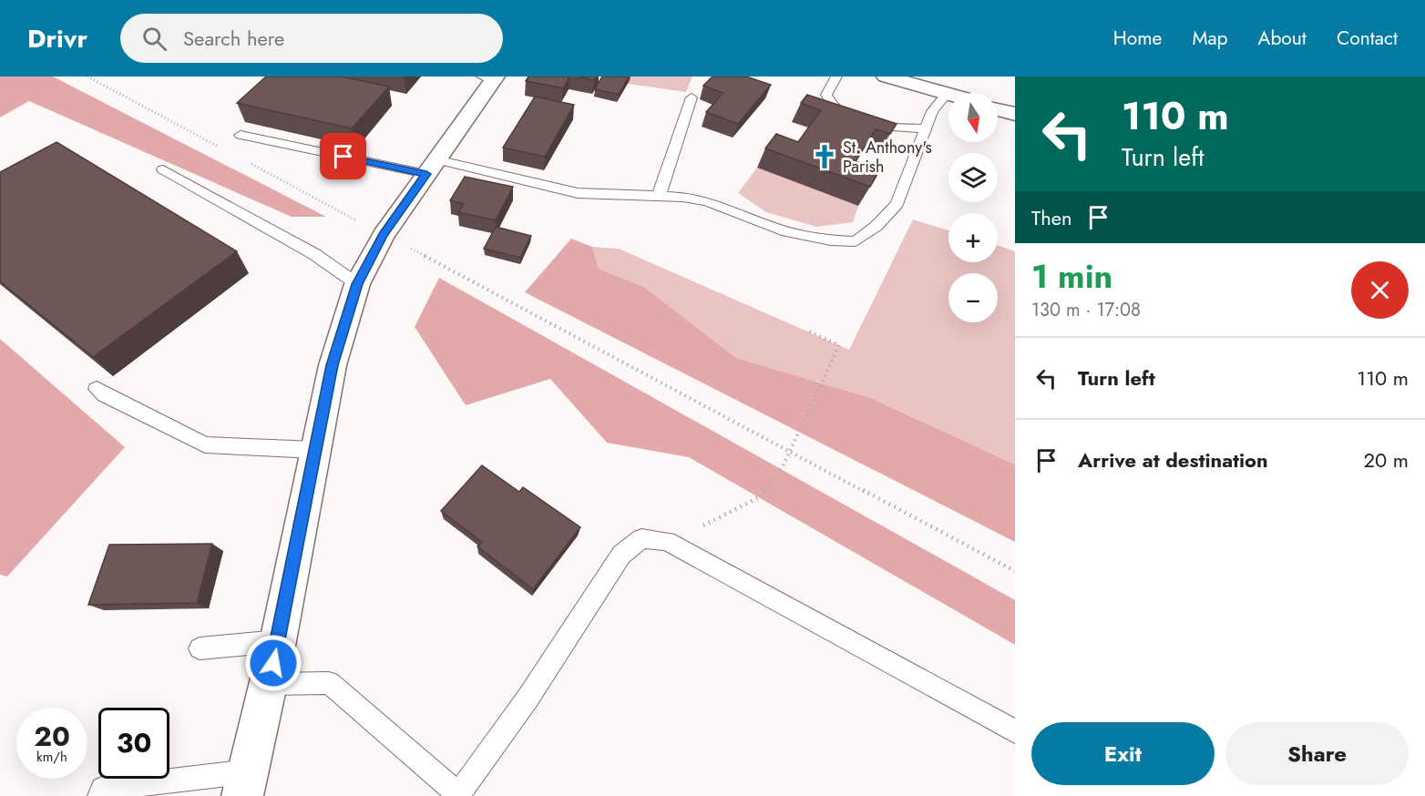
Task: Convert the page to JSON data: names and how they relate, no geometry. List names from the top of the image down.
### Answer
{
  "places": {
    "church": ["St. Anthony's Parish"]
  },
  "north": "bottom",
  "page": {
    "header": "Drivr",
    "search": "Search here",
    "nav": [
      "Home",
      "Map",
      "About",
      "Contact"
    ],
    "turn": ["110 m", "Turn left"],
    "map_buttons": ["+", "−"],
    "then": "Then",
    "heading": ["1 min", "130 m · 17:08"],
    "list": [
      {
        "name": "Turn left",
        "value": "110 m"
      },
      {
        "name": "Arrive at destination",
        "value": "20 m"
      }
    ],
    "speed": "20 km/h",
    "limit": "30",
    "buttons": ["Exit", "Share"]
  }
}
